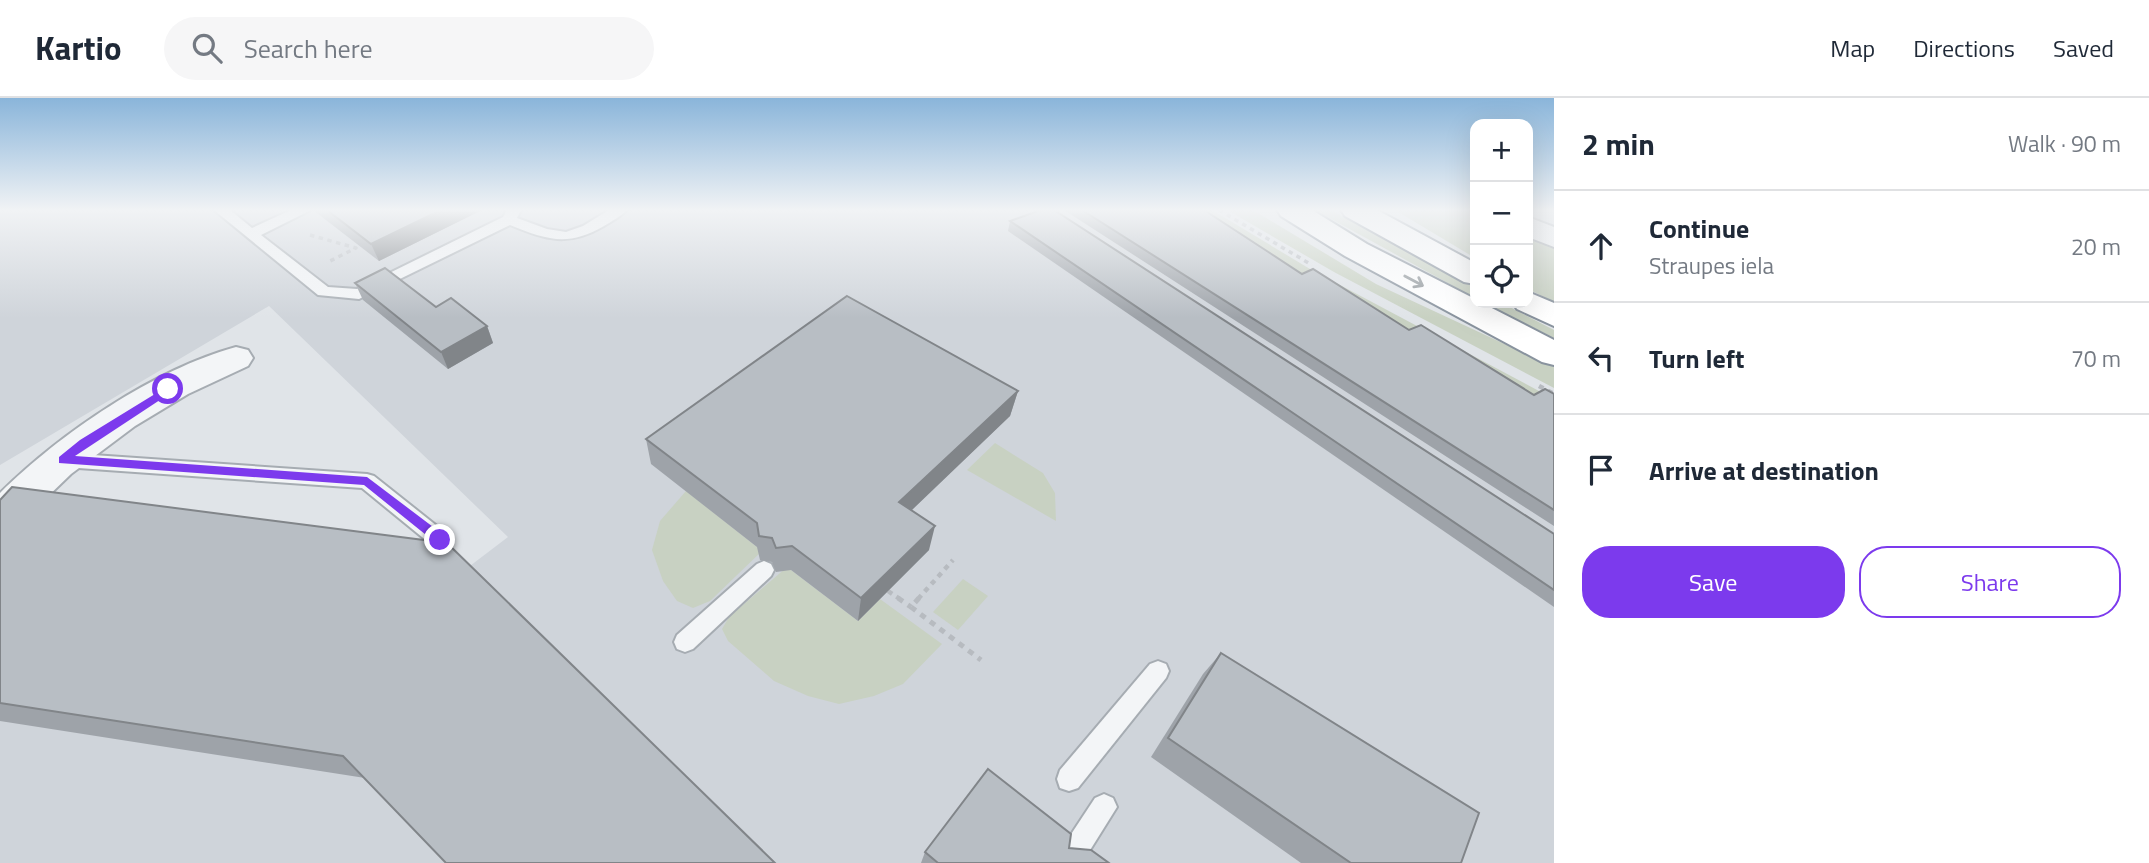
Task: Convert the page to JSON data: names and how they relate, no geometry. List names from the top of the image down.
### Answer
{
  "page": {
    "header": "Kartio",
    "search": "Search here",
    "nav": ["Map", "Directions", "Saved"],
    "heading": ["2 min", "Walk · 90 m"],
    "map_buttons": ["+", "−"],
    "list": [
      ["Continue", "Straupes iela", "20 m"],
      ["Turn left", "70 m"],
      "Arrive at destination"
    ],
    "buttons": ["Save", "Share"]
  }
}
